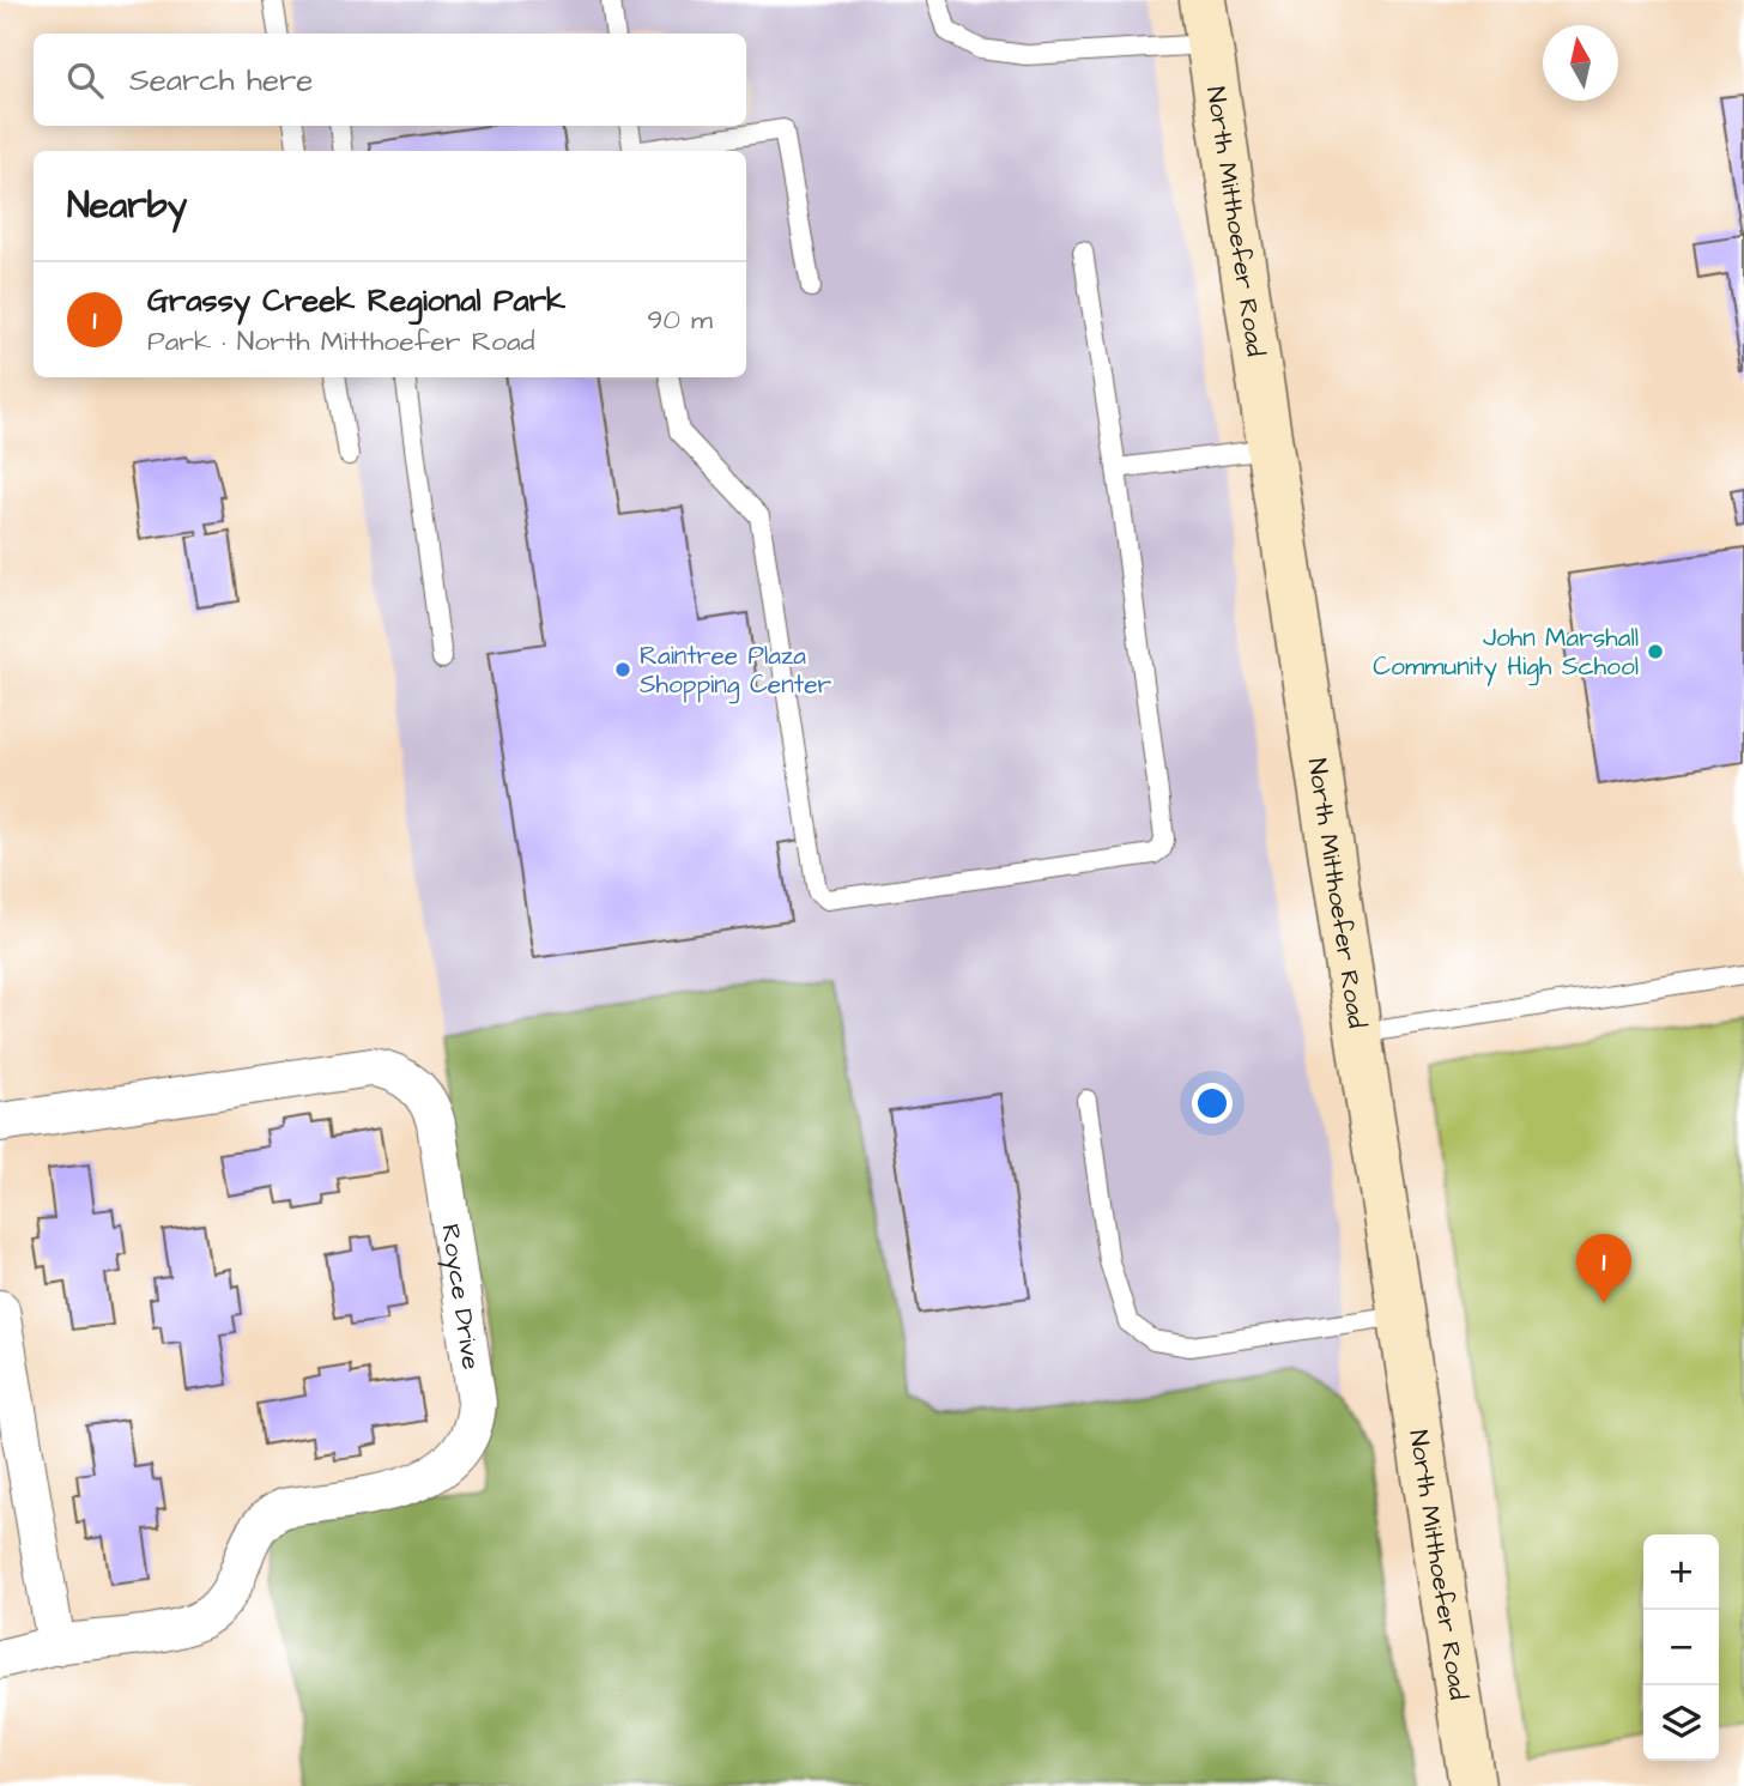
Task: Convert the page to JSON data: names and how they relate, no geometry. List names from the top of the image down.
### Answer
{
  "streets": {
    "main road": ["North Mitthoefer Road"],
    "street": ["Royce Drive"]
  },
  "places": ["John Marshall Community High School", "Raintree Plaza Shopping Center"],
  "north": "top",
  "page": {
    "search": "Search here",
    "heading": "Nearby",
    "list": [
      {
        "mark": "1",
        "name": "Grassy Creek Regional Park",
        "note": "Park · North Mitthoefer Road",
        "value": "90 m"
      }
    ],
    "pins": "1",
    "map_buttons": ["+", "−"]
  }
}
